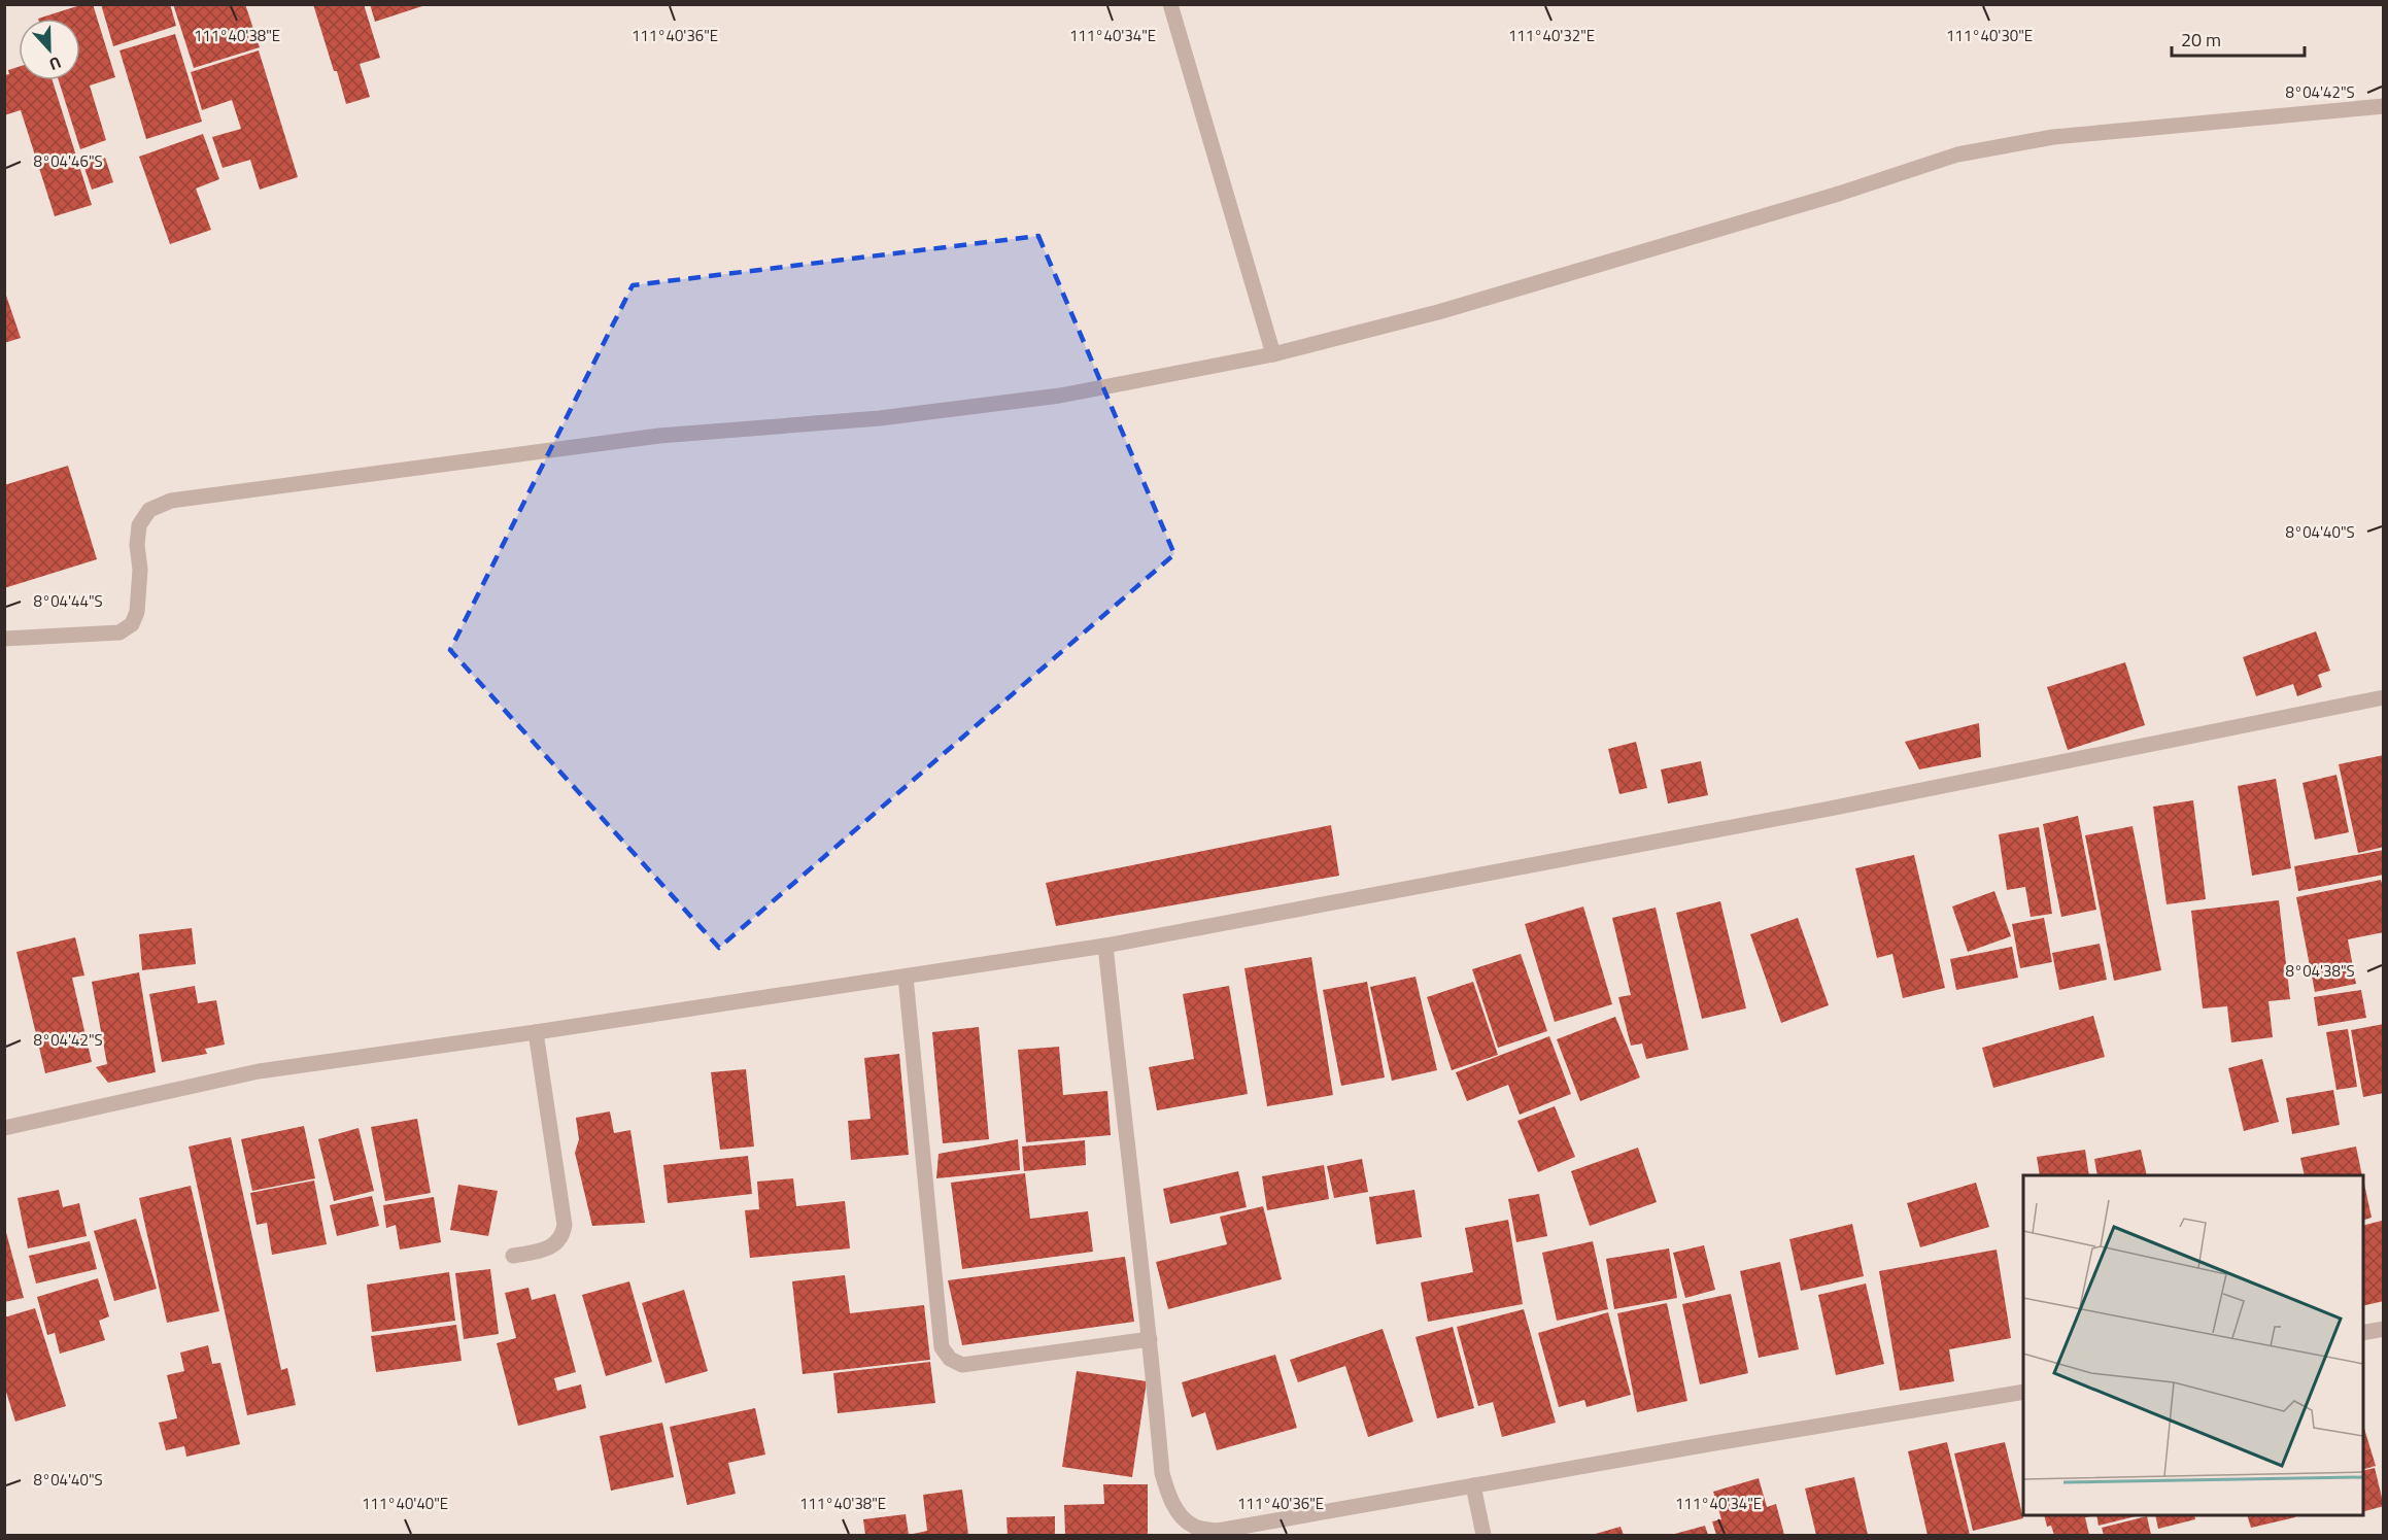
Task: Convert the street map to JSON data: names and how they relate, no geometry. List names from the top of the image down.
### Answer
{
  "scale_bar": "20 m",
  "north": "bottom",
  "coordinates": [
    "111°40'38\"E",
    "111°40'36\"E",
    "111°40'34\"E",
    "111°40'32\"E",
    "111°40'30\"E",
    "8°04'42\"S",
    "8°04'46\"S",
    "8°04'40\"S",
    "8°04'44\"S",
    "8°04'38\"S",
    "111°40'40\"E"
  ]
}
